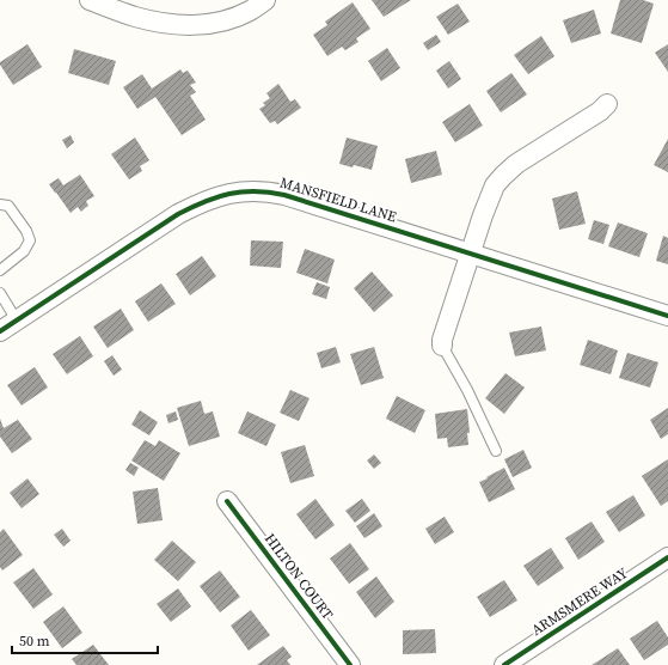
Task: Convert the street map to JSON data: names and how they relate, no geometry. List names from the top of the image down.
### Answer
{
  "streets": {
    "street": ["MANSFIELD LANE", "HILTON COURT", "ARMSMERE WAY"]
  },
  "scale_bar": "50 m"
}
